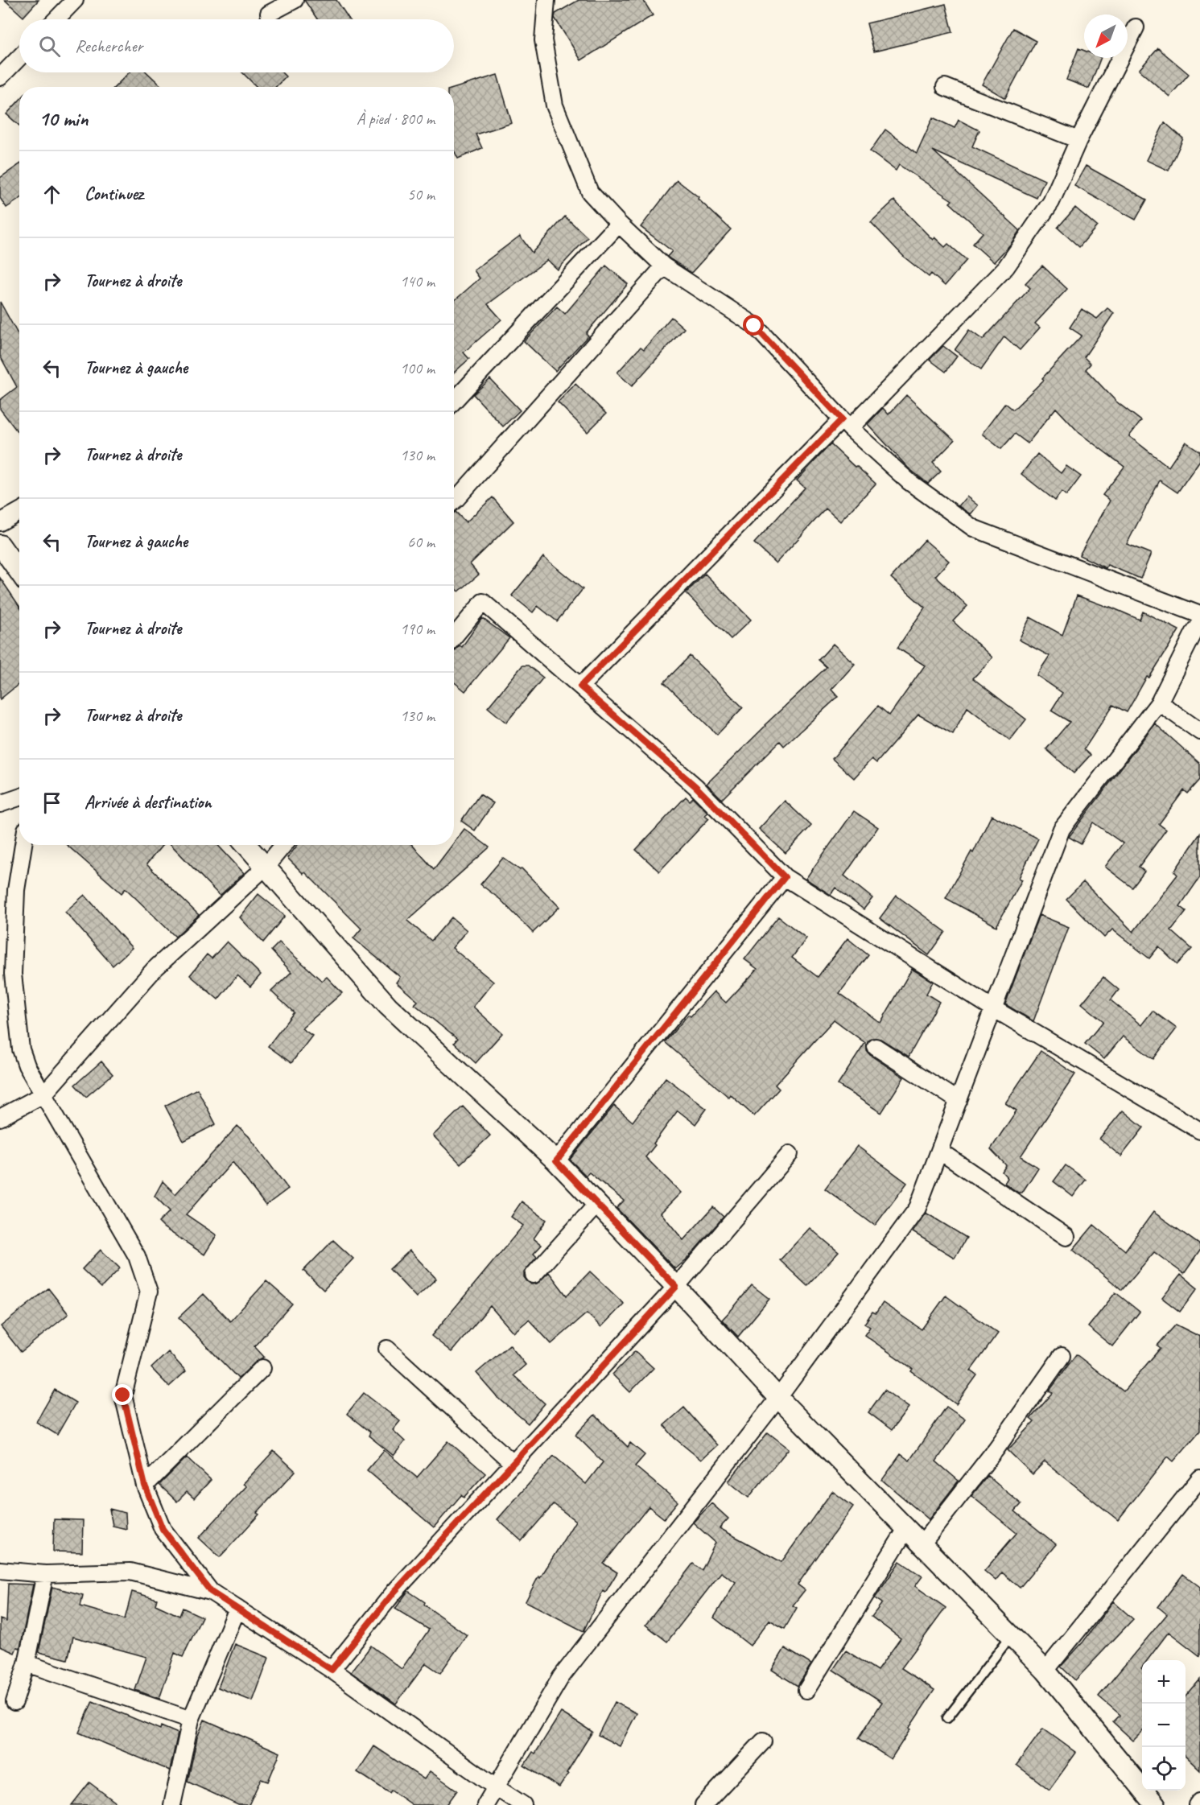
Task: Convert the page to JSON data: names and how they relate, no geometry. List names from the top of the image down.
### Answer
{
  "north": "bottom left",
  "page": {
    "search": "Rechercher",
    "heading": ["10 min", "À pied · 800 m"],
    "list": [
      ["Continuez", "50 m"],
      ["Tournez à droite", "140 m"],
      ["Tournez à gauche", "100 m"],
      ["Tournez à droite", "130 m"],
      ["Tournez à gauche", "60 m"],
      ["Tournez à droite", "190 m"],
      ["Tournez à droite", "130 m"],
      "Arrivée à destination"
    ],
    "map_buttons": ["+", "−"]
  }
}
